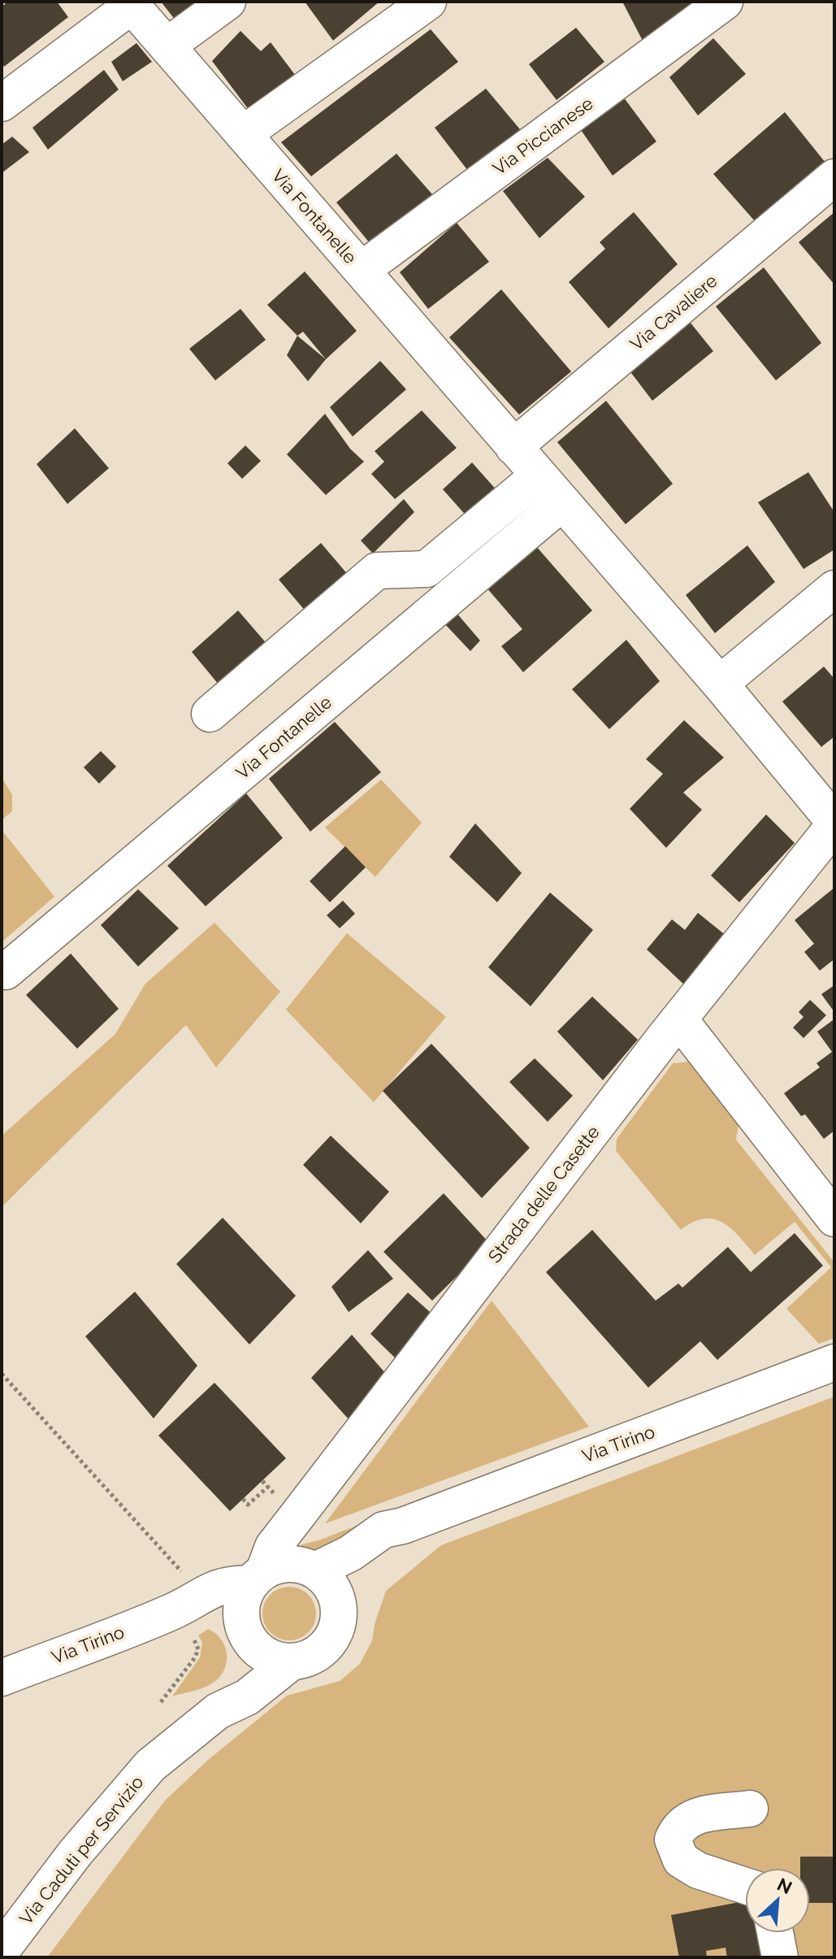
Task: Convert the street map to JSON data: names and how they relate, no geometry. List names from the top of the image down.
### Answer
{
  "streets": {
    "street": [
      "Via Piccianese",
      "Via Fontanelle",
      "Via Cavaliere",
      "Strada delle Casette",
      "Via Tirino",
      "Via Caduti per Servizio"
    ]
  },
  "crossings": [
    ["Via Piccianese", "Via Fontanelle"],
    ["Via Fontanelle", "Via Cavaliere"],
    ["Via Fontanelle", "Strada delle Casette"],
    ["Strada delle Casette", "Via Tirino"],
    ["Strada delle Casette", "Via Caduti per Servizio"],
    ["Via Tirino", "Via Caduti per Servizio"]
  ],
  "north": "top right"
}
